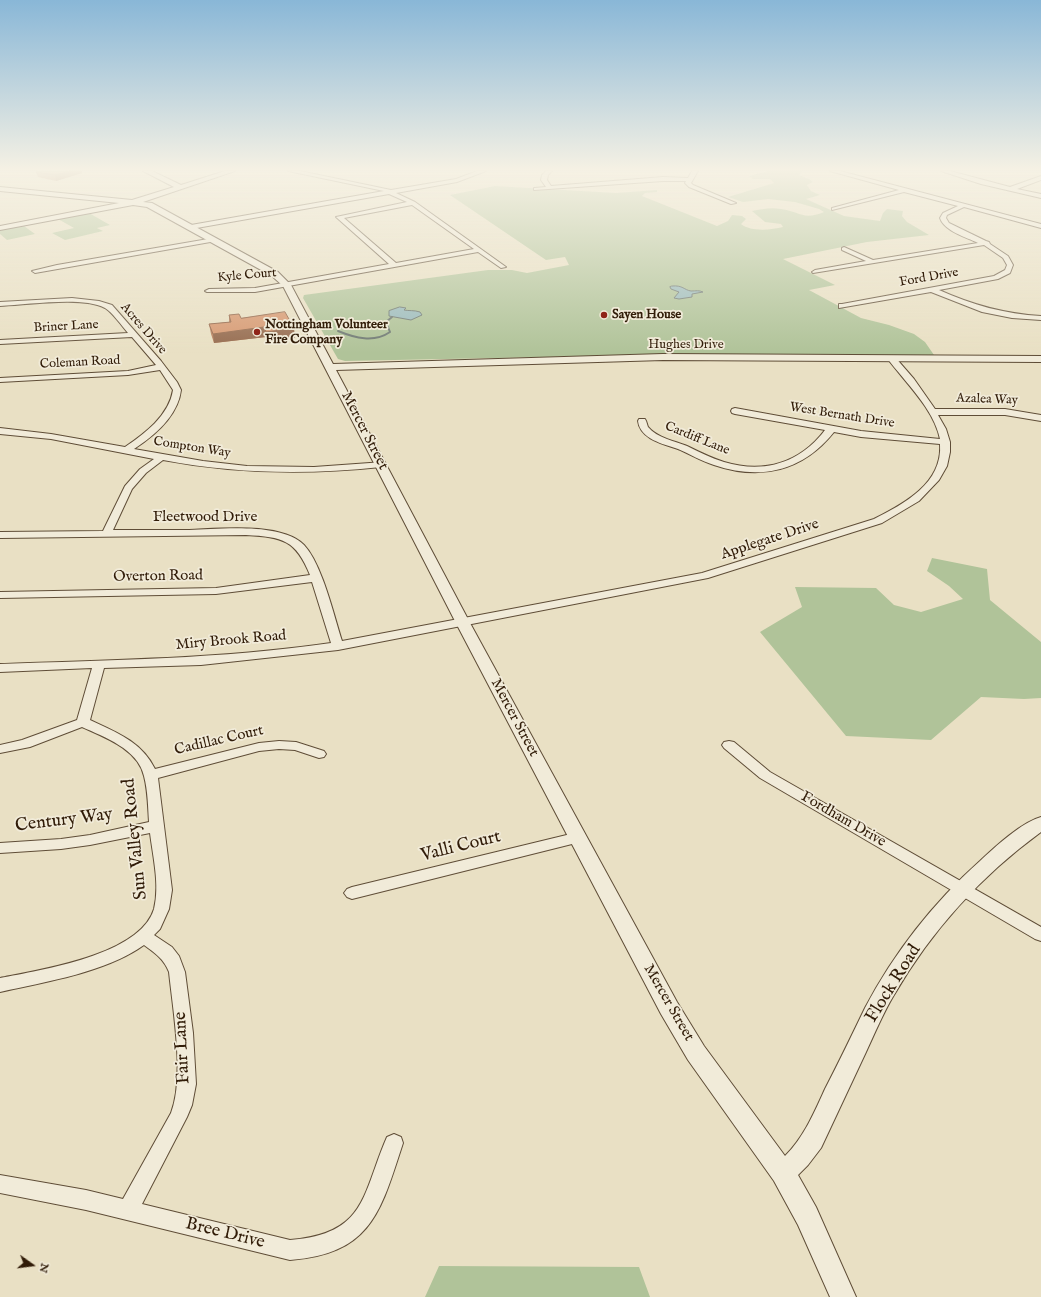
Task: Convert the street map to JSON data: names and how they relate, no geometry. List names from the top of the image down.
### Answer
{
  "streets": {
    "street": [
      "Kyle Court",
      "Ford Drive",
      "Briner Lane",
      "Acres Drive",
      "Hughes Drive",
      "Coleman Road",
      "Azalea Way",
      "West Bernath Drive",
      "Mercer Street",
      "Cardiff Lane",
      "Compton Way",
      "Fleetwood Drive",
      "Applegate Drive",
      "Overton Road",
      "Miry Brook Road",
      "Cadillac Court",
      "Fordham Drive",
      "Century Way",
      "Sun Valley Road",
      "Valli Court",
      "Flock Road",
      "Fair Lane",
      "Bree Drive"
    ]
  },
  "crossings": [
    ["Kyle Court", "Mercer Street"],
    ["Briner Lane", "Acres Drive"],
    ["Acres Drive", "Coleman Road"],
    ["Acres Drive", "Compton Way"],
    ["Hughes Drive", "Mercer Street"],
    ["Hughes Drive", "Applegate Drive"],
    ["Azalea Way", "Applegate Drive"],
    ["West Bernath Drive", "Cardiff Lane"],
    ["West Bernath Drive", "Applegate Drive"],
    ["Mercer Street", "Compton Way"],
    ["Mercer Street", "Applegate Drive"],
    ["Mercer Street", "Miry Brook Road"],
    ["Mercer Street", "Valli Court"],
    ["Mercer Street", "Flock Road"],
    ["Fleetwood Drive", "Overton Road"],
    ["Fleetwood Drive", "Miry Brook Road"],
    ["Applegate Drive", "Miry Brook Road"],
    ["Cadillac Court", "Sun Valley Road"],
    ["Fordham Drive", "Flock Road"],
    ["Century Way", "Sun Valley Road"],
    ["Sun Valley Road", "Fair Lane"],
    ["Fair Lane", "Bree Drive"]
  ],
  "places": ["Sayen House", "Nottingham Volunteer Fire Company"],
  "north": "right"
}
